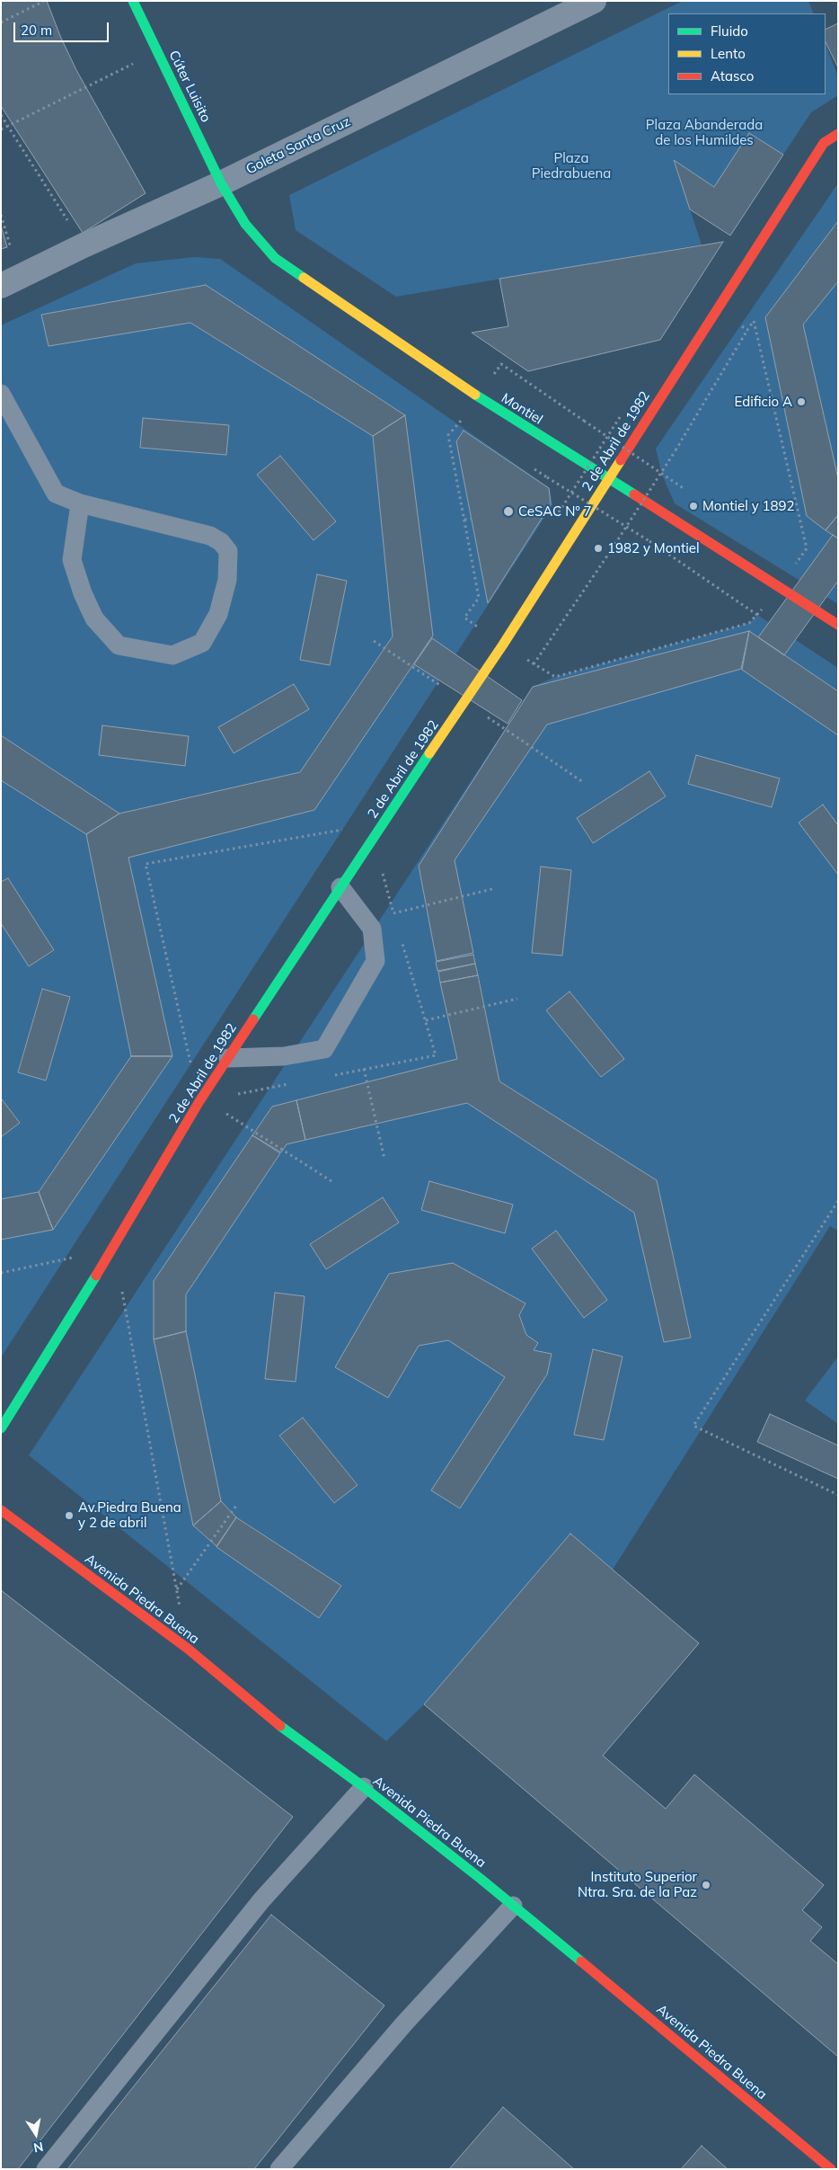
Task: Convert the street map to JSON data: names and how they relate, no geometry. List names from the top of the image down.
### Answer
{
  "streets": {
    "street": [
      "Cúter Luisito",
      "Goleta Santa Cruz",
      "Montiel",
      "2 de Abril de 1982",
      "Avenida Piedra Buena"
    ]
  },
  "crossings": [
    ["Cúter Luisito", "Goleta Santa Cruz"],
    ["Cúter Luisito", "Montiel"],
    ["Goleta Santa Cruz", "Montiel"],
    ["Montiel", "2 de Abril de 1982"]
  ],
  "parks": ["Plaza Abanderada de los Humildes", "Plaza Piedrabuena"],
  "places": [
    "Edificio A",
    "Montiel y 1892",
    "CeSAC Nº 7",
    "1982 y Montiel",
    "Av.Piedra Buena y 2 de abril",
    "Instituto Superior Ntra. Sra. de la Paz"
  ],
  "legend": ["Fluido", "Lento", "Atasco"],
  "scale_bar": "20 m",
  "north": "bottom"
}
